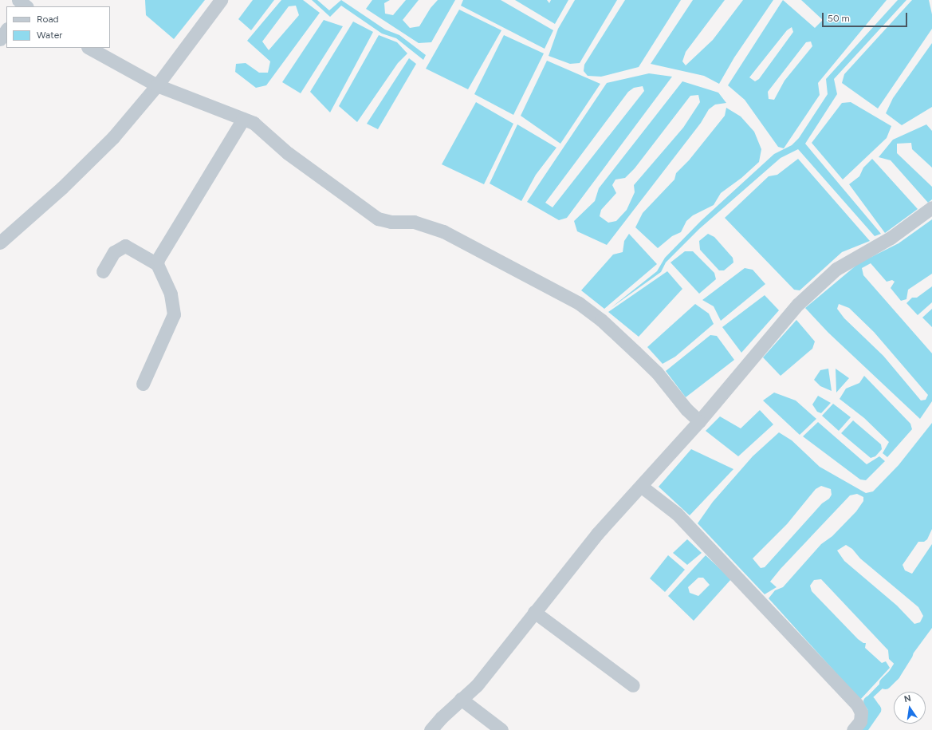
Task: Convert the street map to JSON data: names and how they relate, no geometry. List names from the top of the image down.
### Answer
{
  "legend": ["Road", "Water"],
  "scale_bar": "50 m",
  "north": "top"
}
